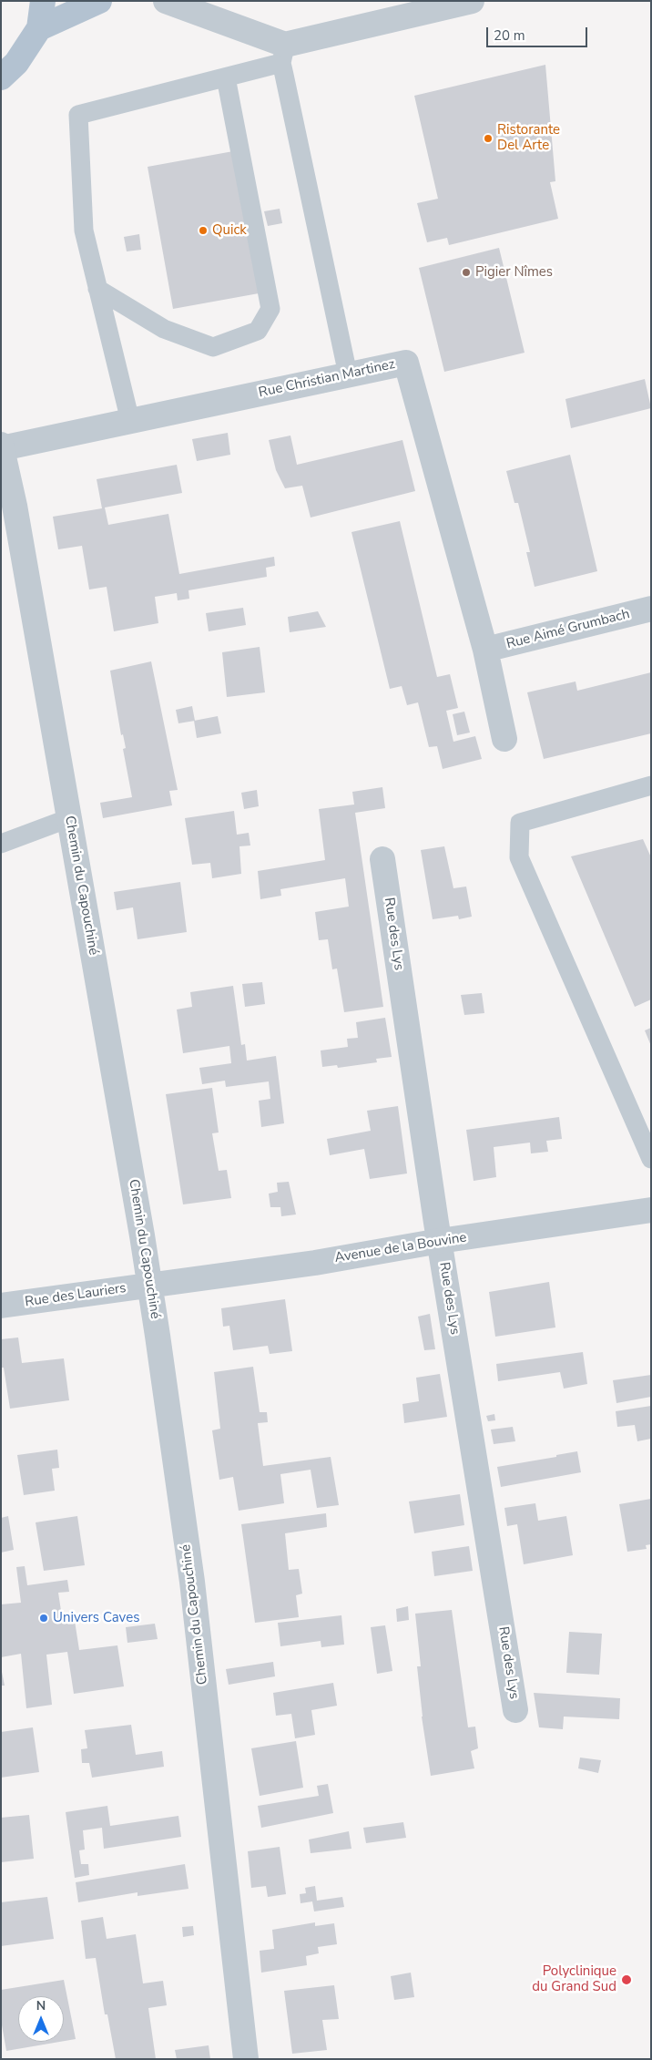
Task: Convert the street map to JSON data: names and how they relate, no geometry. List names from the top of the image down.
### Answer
{
  "streets": {
    "street": [
      "Rue Christian Martinez",
      "Rue Aimé Grumbach",
      "Chemin du Capouchiné",
      "Rue des Lys",
      "Avenue de la Bouvine",
      "Rue des Lauriers"
    ]
  },
  "crossings": [
    ["Rue Christian Martinez", "Rue Aimé Grumbach"],
    ["Rue Christian Martinez", "Chemin du Capouchiné"],
    ["Chemin du Capouchiné", "Avenue de la Bouvine"],
    ["Chemin du Capouchiné", "Rue des Lauriers"],
    ["Rue des Lys", "Avenue de la Bouvine"],
    ["Avenue de la Bouvine", "Rue des Lauriers"]
  ],
  "places": [
    "Ristorante Del Arte",
    "Quick",
    "Pigier Nîmes",
    "Univers Caves",
    "Polyclinique du Grand Sud"
  ],
  "scale_bar": "20 m",
  "north": "top"
}
